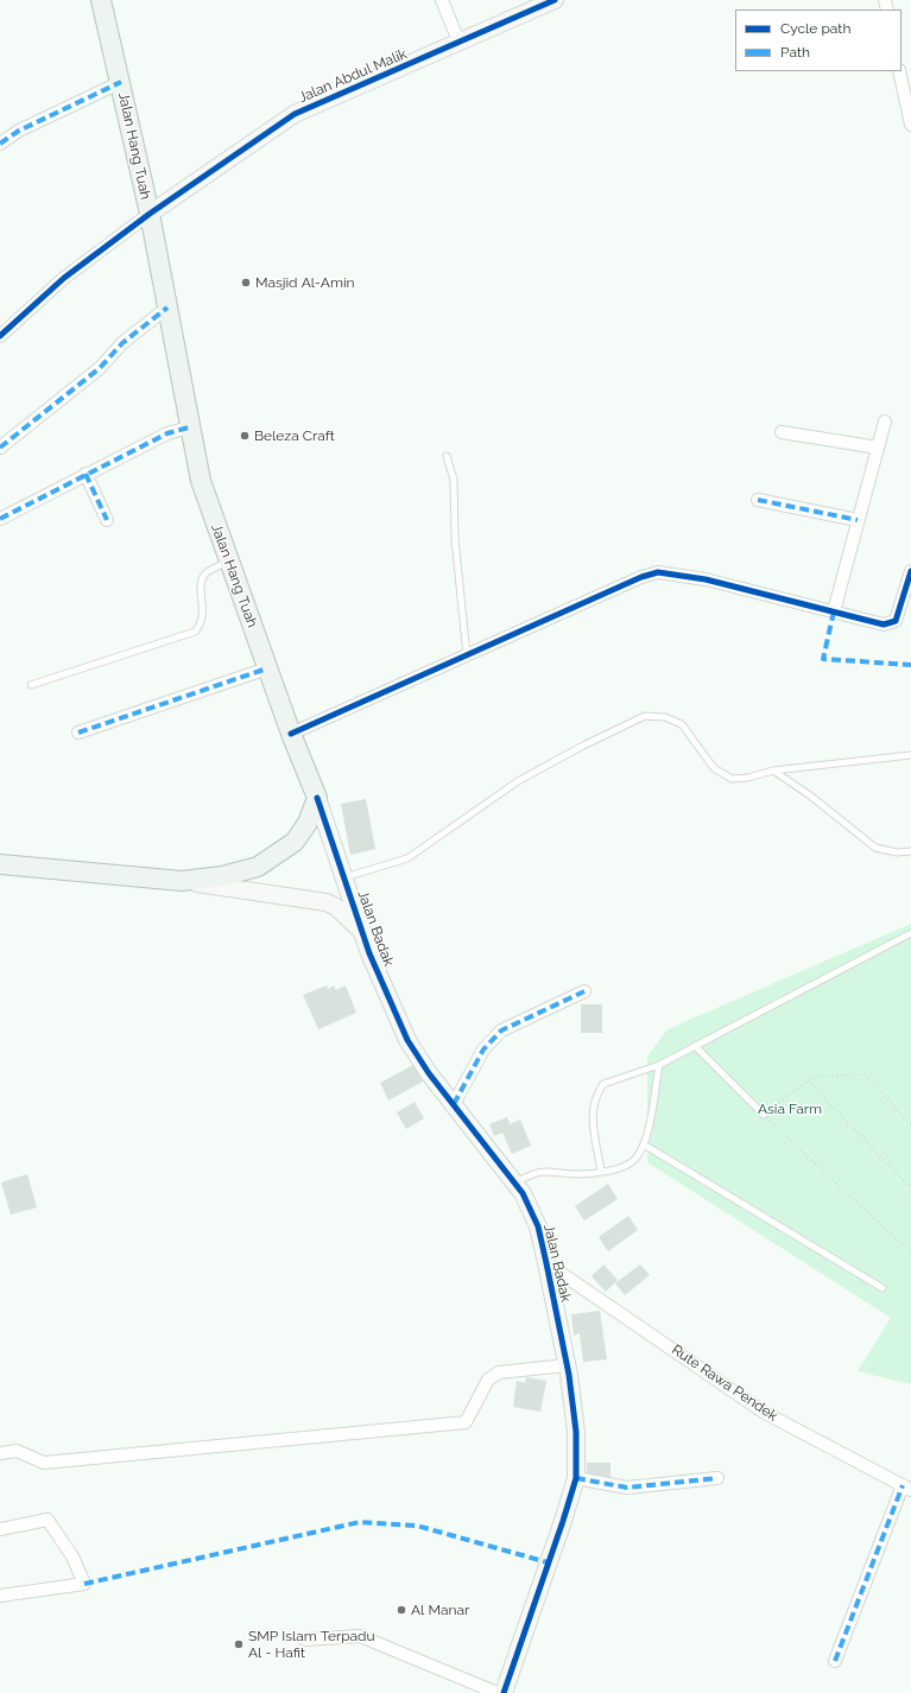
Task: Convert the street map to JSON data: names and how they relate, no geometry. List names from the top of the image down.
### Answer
{
  "streets": {
    "main road": ["Jalan Hang Tuah"],
    "street": ["Jalan Abdul Malik", "Jalan Badak", "Rute Rawa Pendek"]
  },
  "crossings": [
    ["Jalan Abdul Malik", "Jalan Hang Tuah"],
    ["Jalan Hang Tuah", "Jalan Badak"],
    ["Jalan Badak", "Rute Rawa Pendek"]
  ],
  "parks": ["Asia Farm"],
  "places": [
    "Masjid Al-Amin",
    "Beleza Craft",
    "Al Manar",
    "SMP Islam Terpadu Al - Hafit"
  ],
  "legend": ["Cycle path", "Path"]
}
